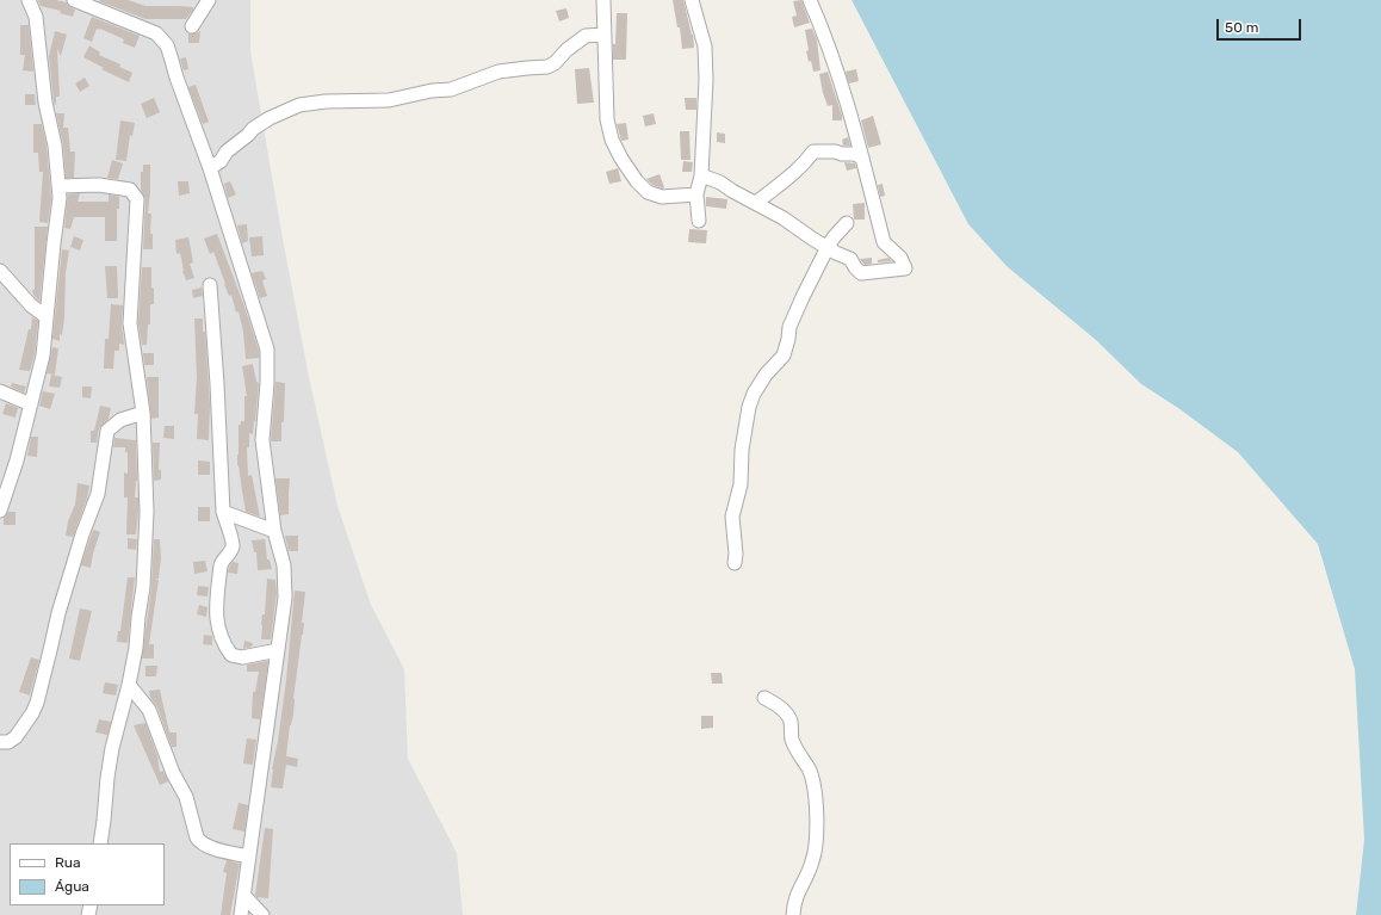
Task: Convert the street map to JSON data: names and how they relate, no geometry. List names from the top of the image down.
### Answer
{
  "legend": ["Rua", "Água"],
  "scale_bar": "50 m"
}
